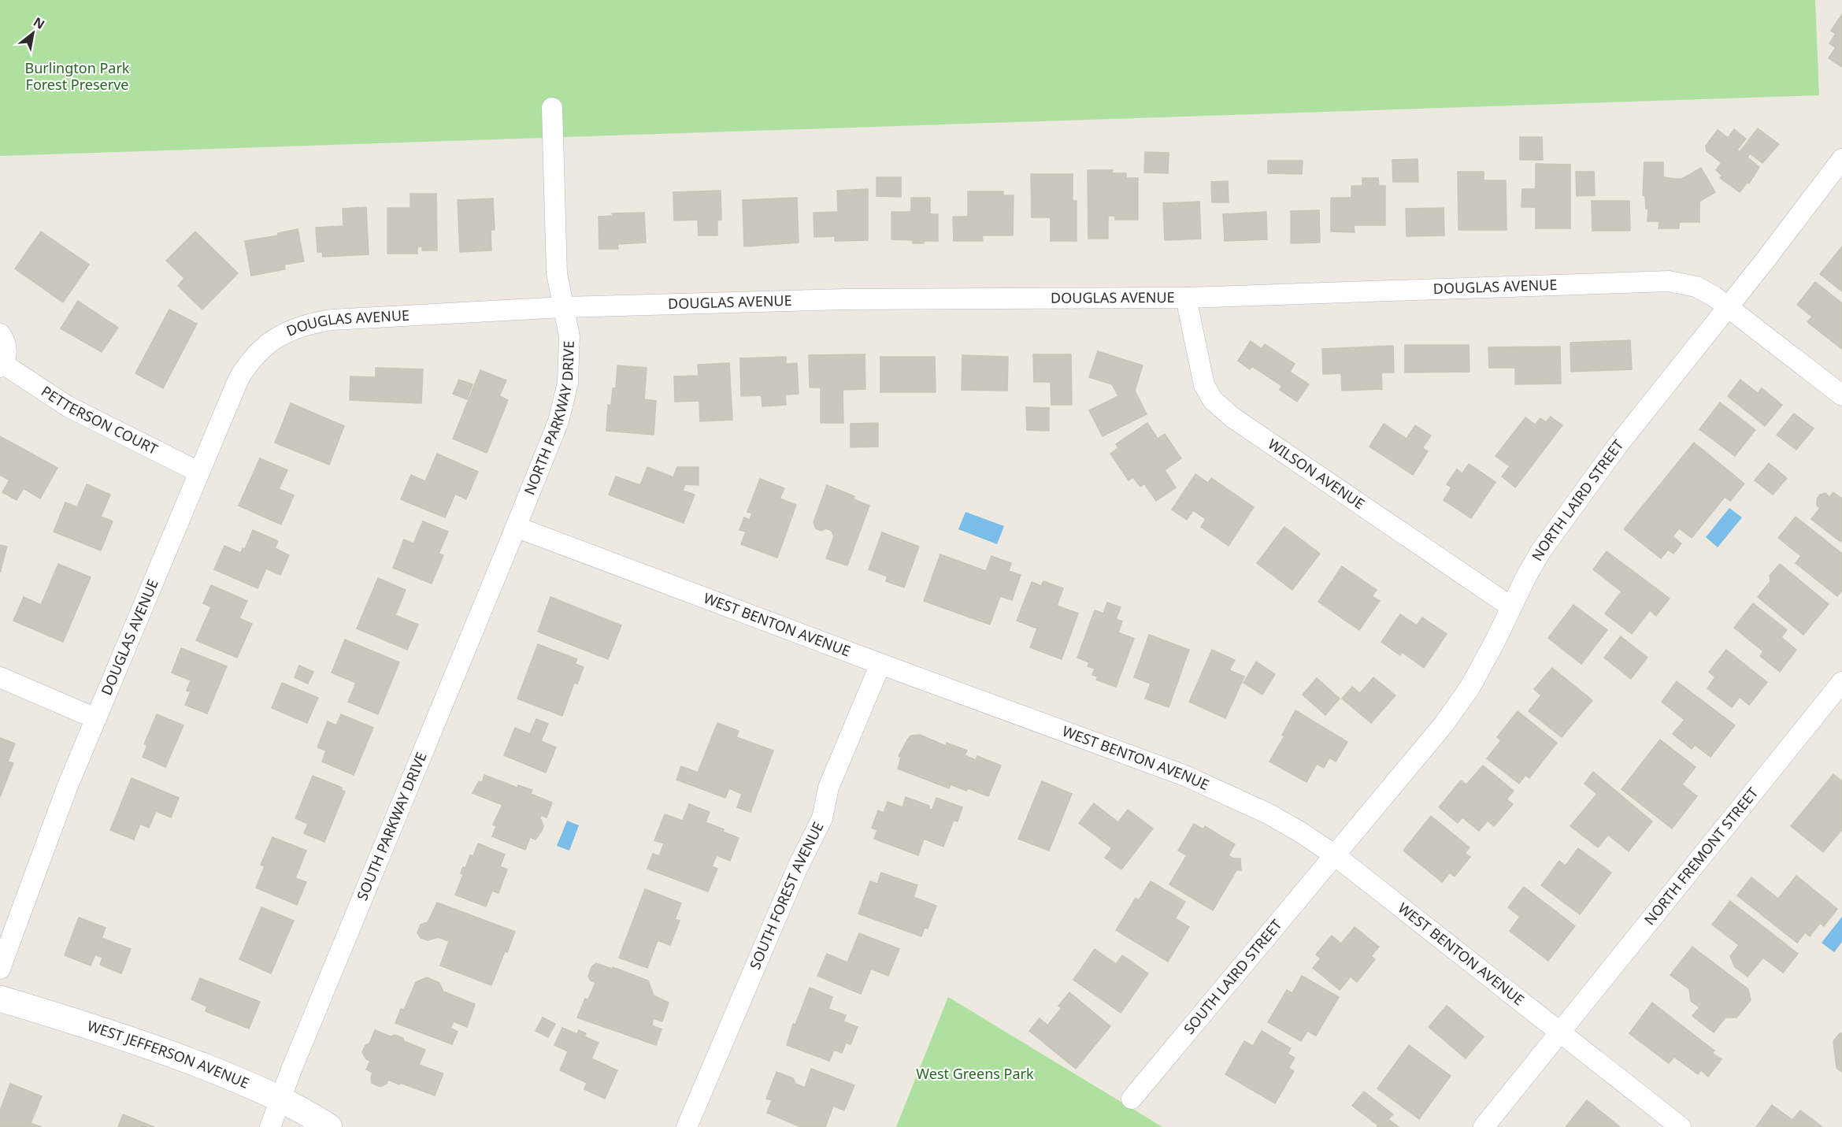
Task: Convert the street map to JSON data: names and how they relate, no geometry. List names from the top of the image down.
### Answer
{
  "streets": {
    "street": [
      "DOUGLAS AVENUE",
      "NORTH PARKWAY DRIVE",
      "PETTERSON COURT",
      "WILSON AVENUE",
      "NORTH LAIRD STREET",
      "WEST BENTON AVENUE",
      "SOUTH PARKWAY DRIVE",
      "NORTH FREMONT STREET",
      "SOUTH FOREST AVENUE",
      "SOUTH LAIRD STREET",
      "WEST JEFFERSON AVENUE"
    ]
  },
  "crossings": [
    ["DOUGLAS AVENUE", "NORTH PARKWAY DRIVE"],
    ["DOUGLAS AVENUE", "PETTERSON COURT"],
    ["DOUGLAS AVENUE", "WILSON AVENUE"],
    ["DOUGLAS AVENUE", "NORTH LAIRD STREET"],
    ["NORTH PARKWAY DRIVE", "WEST BENTON AVENUE"],
    ["NORTH PARKWAY DRIVE", "SOUTH PARKWAY DRIVE"],
    ["WILSON AVENUE", "NORTH LAIRD STREET"],
    ["NORTH LAIRD STREET", "WEST BENTON AVENUE"],
    ["NORTH LAIRD STREET", "SOUTH LAIRD STREET"],
    ["WEST BENTON AVENUE", "SOUTH PARKWAY DRIVE"],
    ["WEST BENTON AVENUE", "NORTH FREMONT STREET"],
    ["WEST BENTON AVENUE", "SOUTH FOREST AVENUE"],
    ["WEST BENTON AVENUE", "SOUTH LAIRD STREET"],
    ["SOUTH PARKWAY DRIVE", "WEST JEFFERSON AVENUE"]
  ],
  "parks": ["Burlington Park Forest Preserve", "West Greens Park"],
  "north": "top right"
}
